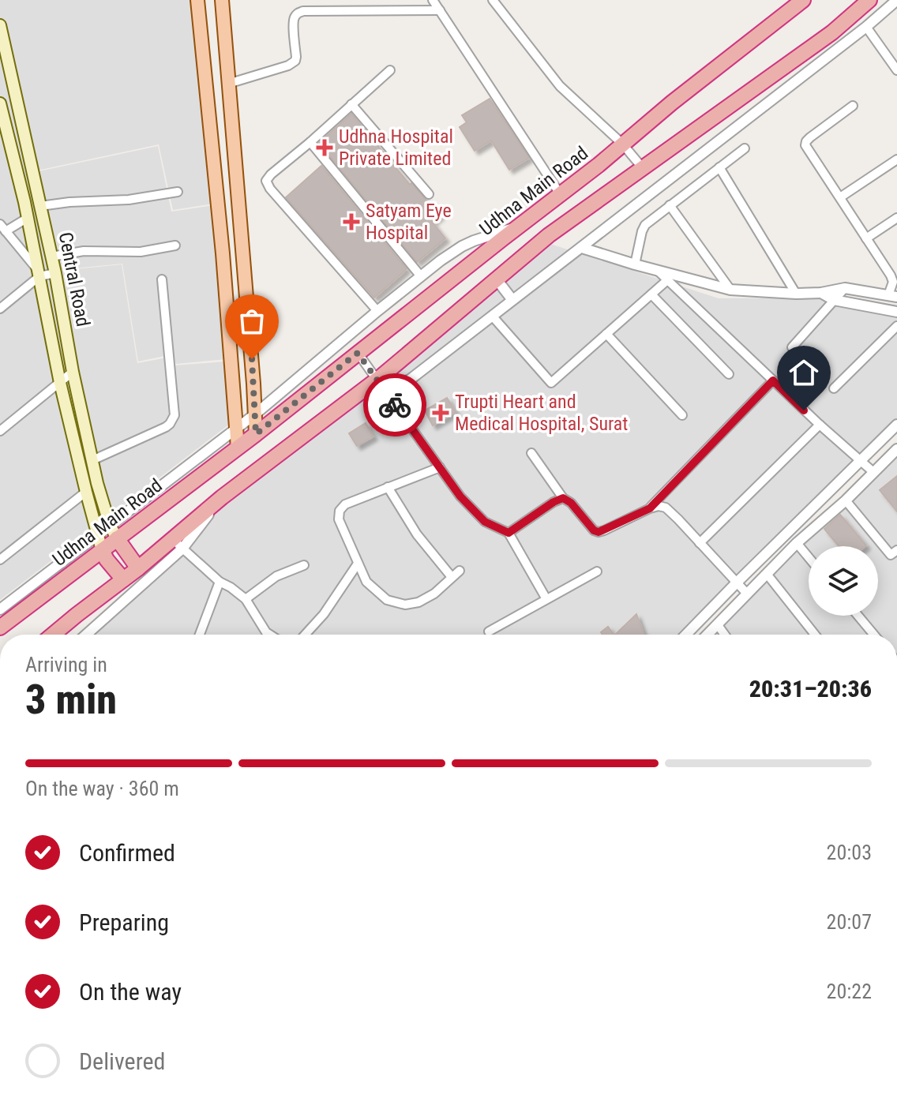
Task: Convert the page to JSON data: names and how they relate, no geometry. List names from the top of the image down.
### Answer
{
  "streets": {
    "highway": ["Udhna Main Road", "Central Road"]
  },
  "crossings": [
    ["Udhna Main Road", "Central Road"]
  ],
  "places": {
    "health": ["Udhna Hospital Private Limited", "Satyam Eye Hospital", "Trupti Heart and Medical Hospital, Surat"]
  },
  "page": {
    "heading": ["3 min", "Arriving in", "20:31–20:36"],
    "bar": "On the way · 360 m",
    "list": [
      ["Confirmed", "20:03"],
      ["Preparing", "20:07"],
      ["On the way", "20:22"],
      "Delivered"
    ]
  }
}
